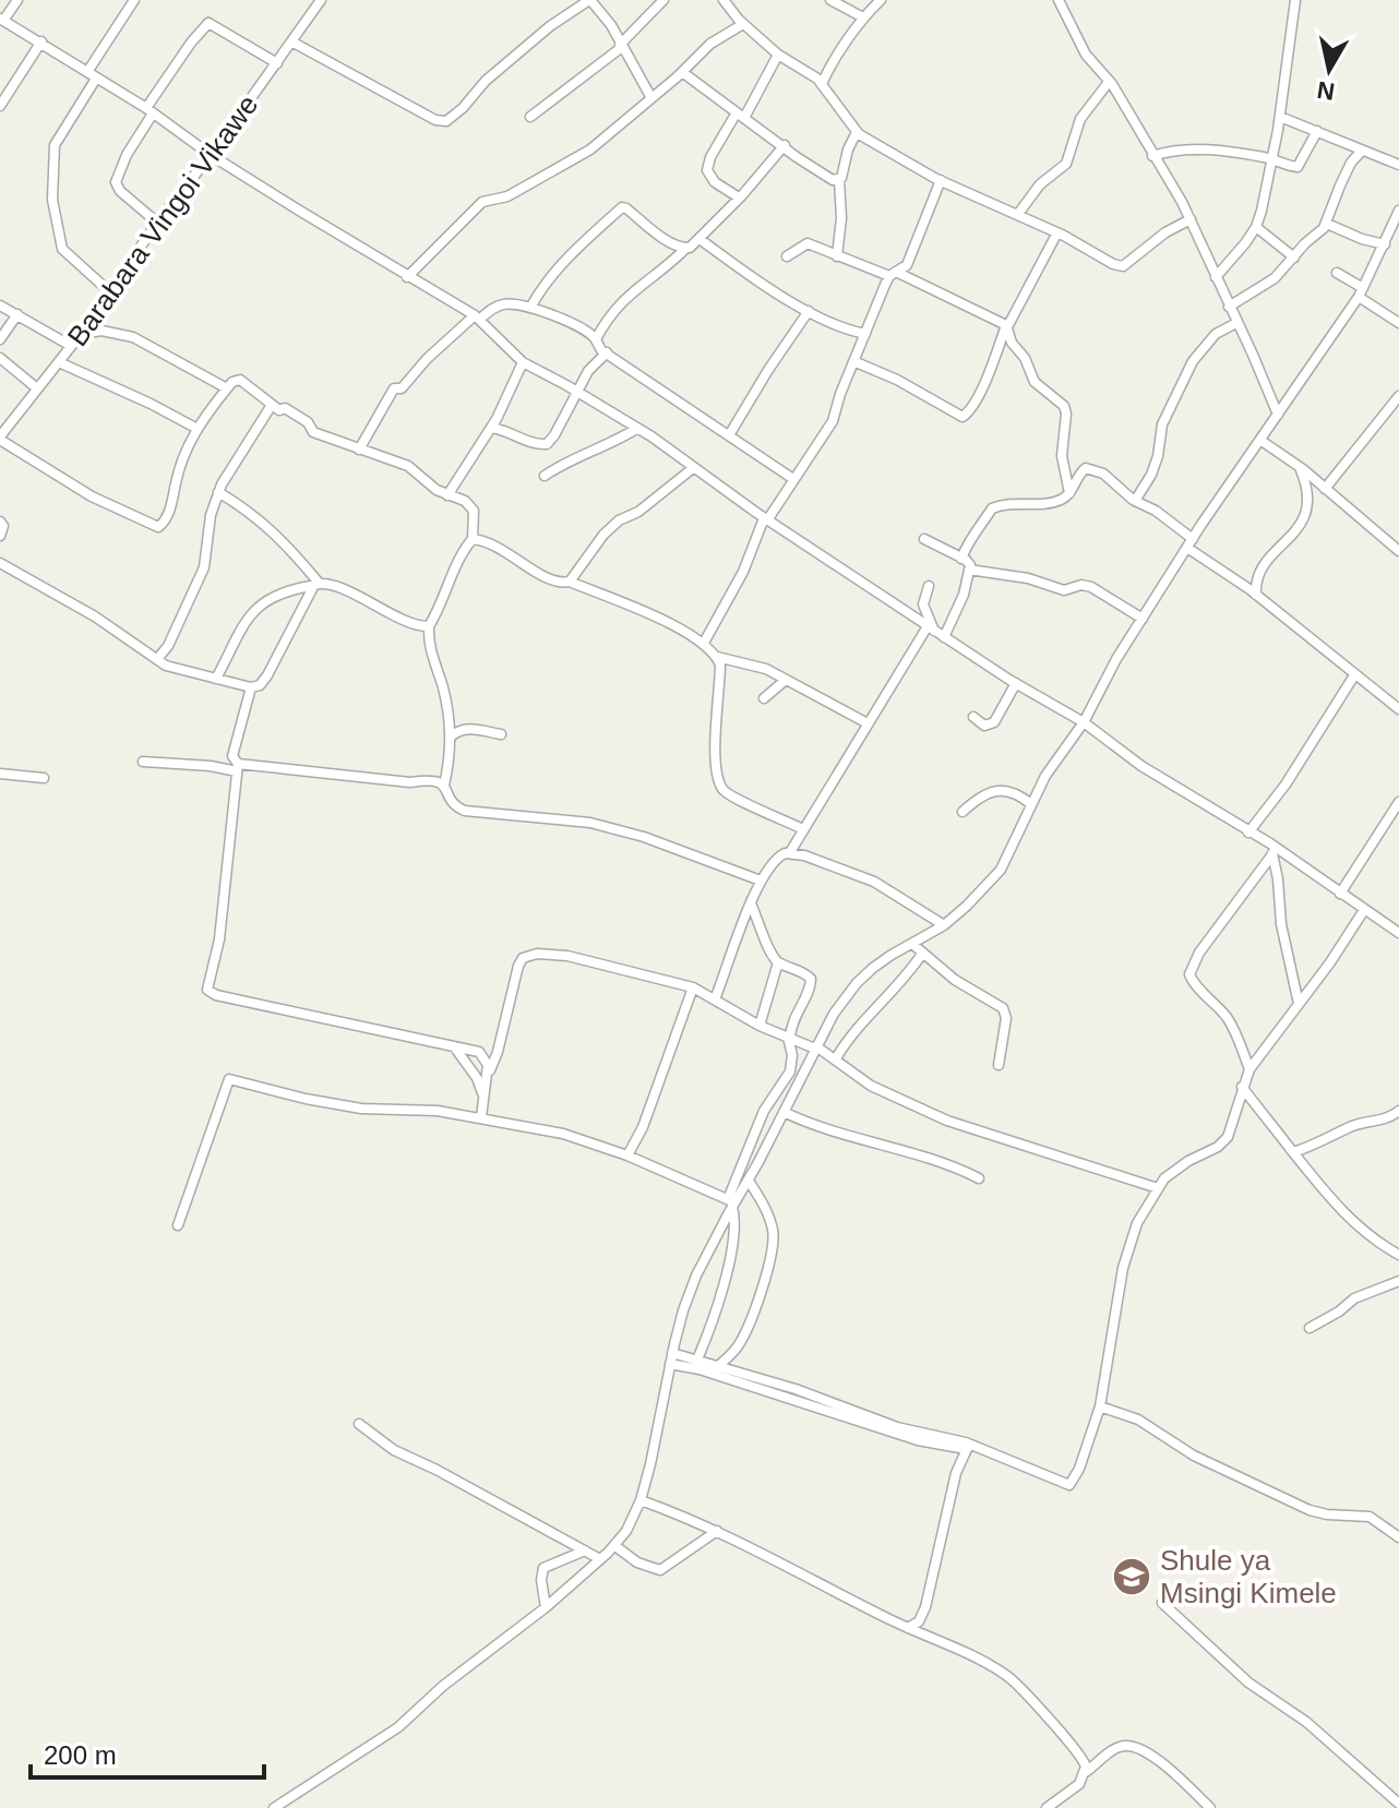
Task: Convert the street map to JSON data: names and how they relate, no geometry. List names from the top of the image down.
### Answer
{
  "streets": {
    "street": ["Barabara Vingoi Vikawe"]
  },
  "places": {
    "school or university": ["Shule ya Msingi Kimele"]
  },
  "scale_bar": "200 m",
  "north": "bottom"
}
